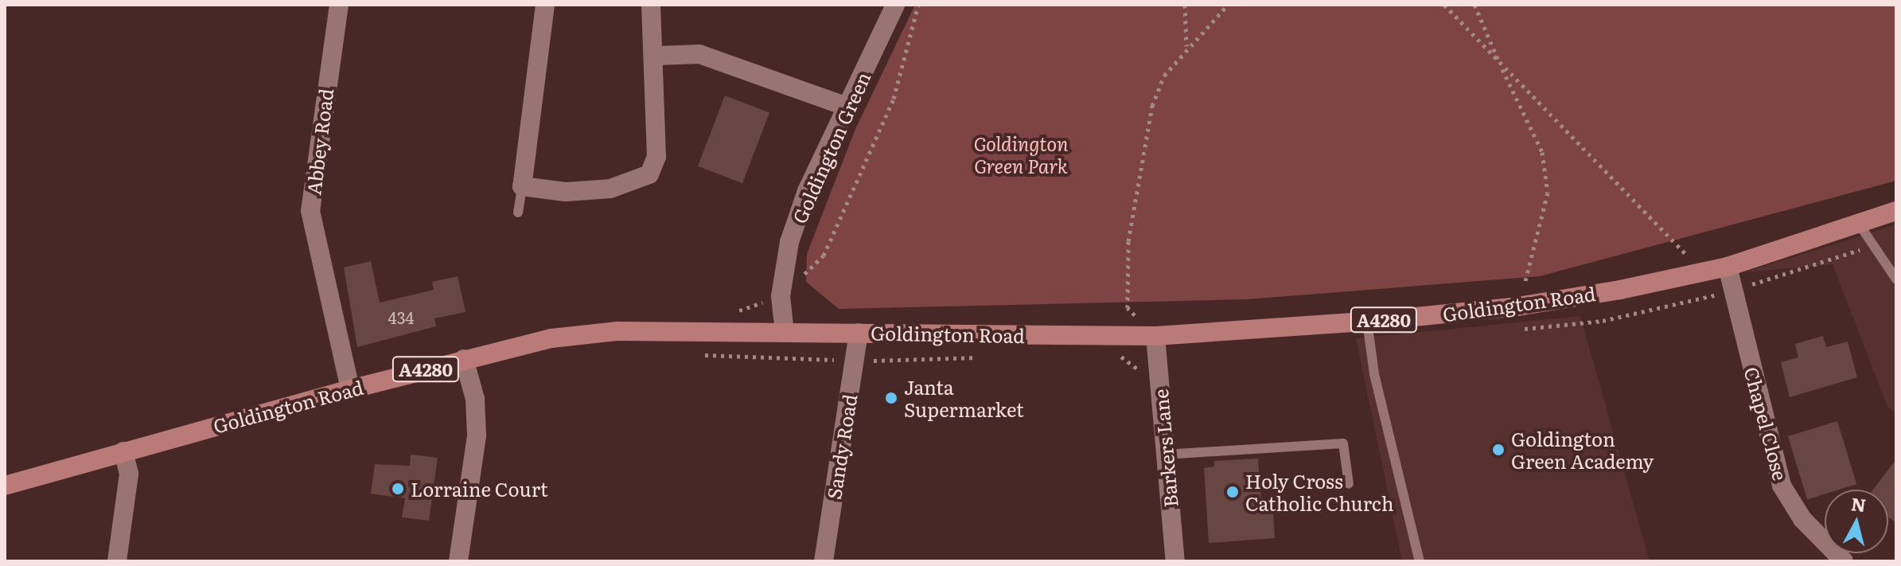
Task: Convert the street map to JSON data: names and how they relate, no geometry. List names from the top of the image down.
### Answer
{
  "streets": {
    "main road": ["Goldington Road", "A4280"],
    "street": [
      "Abbey Road",
      "Goldington Green",
      "Chapel Close",
      "Sandy Road",
      "Barkers Lane"
    ]
  },
  "crossings": [
    ["Abbey Road", "Goldington Road"],
    ["Goldington Green", "Goldington Road"],
    ["Goldington Road", "Chapel Close"],
    ["Goldington Road", "Sandy Road"],
    ["Goldington Road", "Barkers Lane"]
  ],
  "parks": ["Goldington Green Park"],
  "places": [
    "Janta Supermarket",
    "Goldington Green Academy",
    "Lorraine Court",
    "Holy Cross Catholic Church"
  ],
  "house_numbers": ["434"],
  "north": "top"
}
